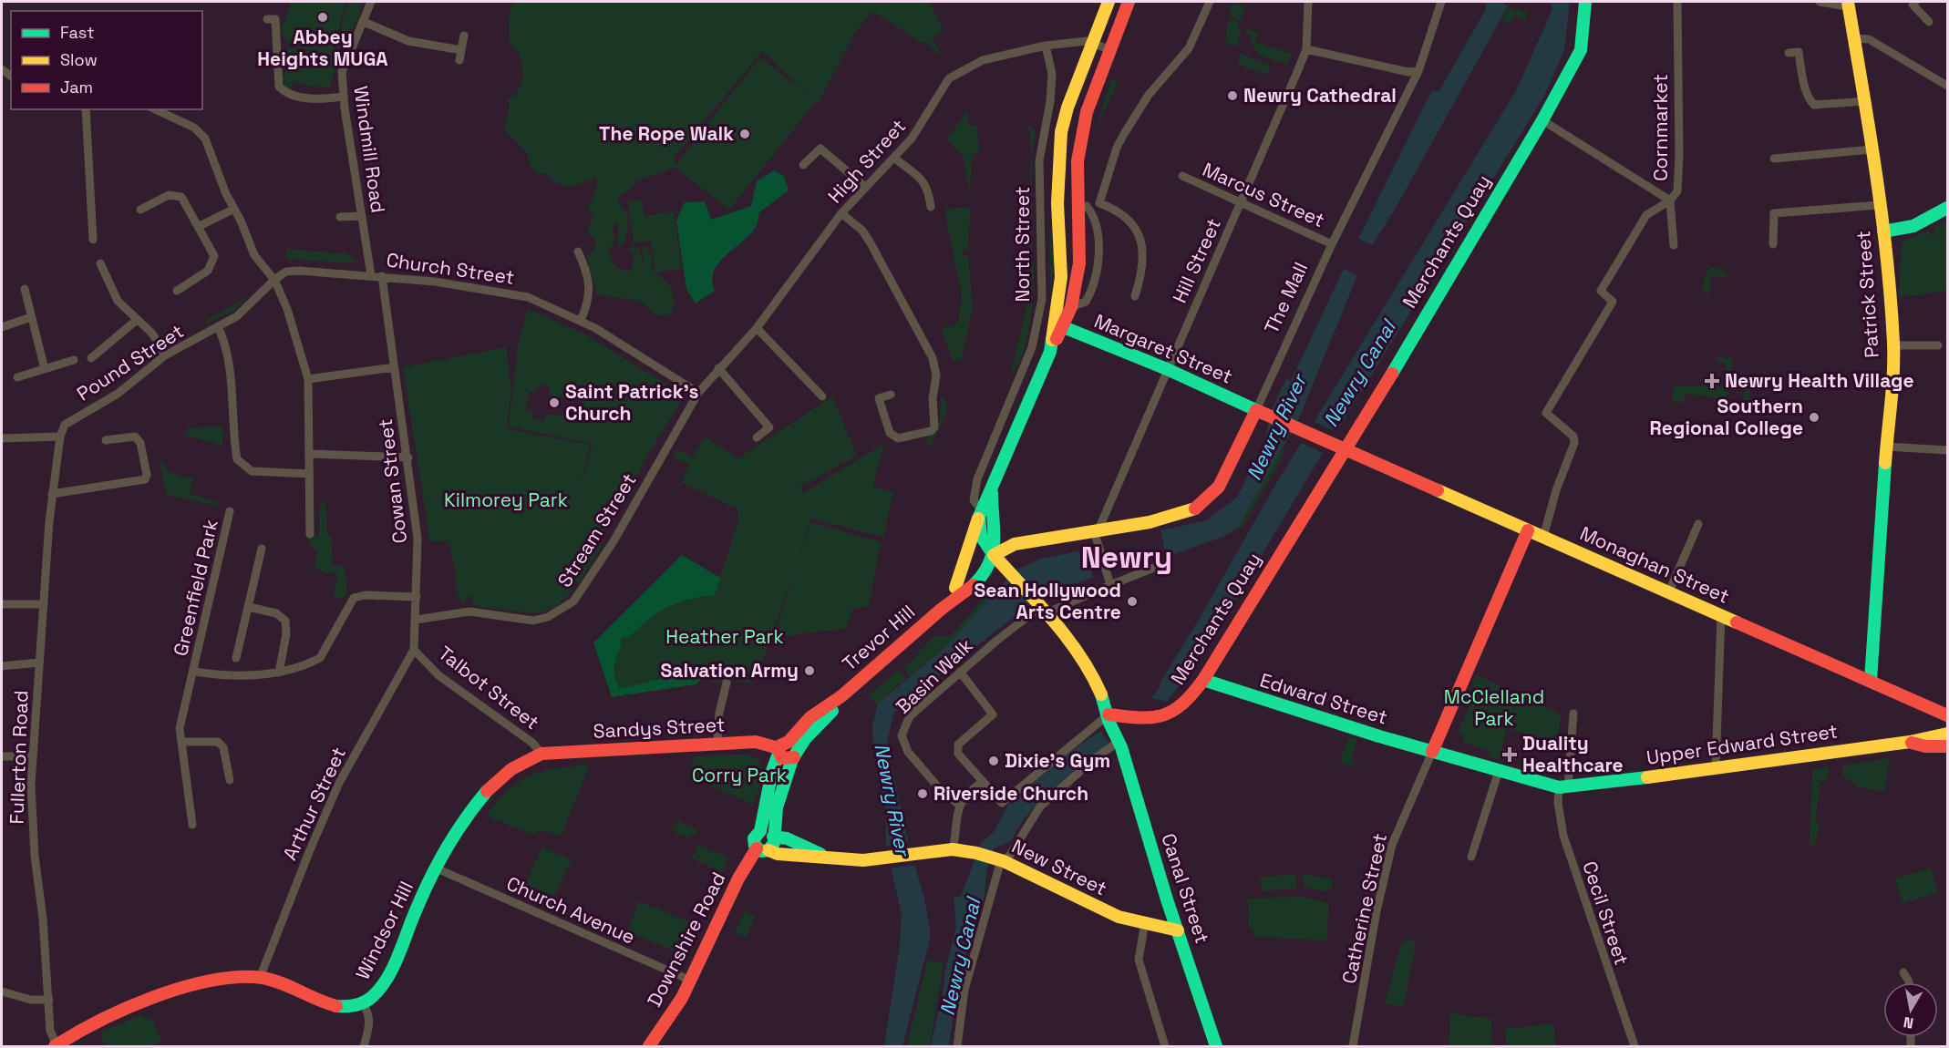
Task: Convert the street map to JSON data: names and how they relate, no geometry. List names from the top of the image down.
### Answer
{
  "streets": {
    "main road": [
      "Merchants Quay",
      "Patrick Street",
      "The Mall",
      "Margaret Street",
      "Monaghan Street",
      "Trevor Hill",
      "Edward Street",
      "Sandys Street",
      "Upper Edward Street",
      "New Street",
      "Canal Street",
      "Windsor Hill",
      "Downshire Road"
    ],
    "street": [
      "Cornmarket",
      "Windmill Road",
      "High Street",
      "Marcus Street",
      "North Street",
      "Hill Street",
      "Church Street",
      "Pound Street",
      "Cowan Street",
      "Stream Street",
      "Greenfield Park",
      "Basin Walk",
      "Talbot Street",
      "Fullerton Road",
      "Arthur Street",
      "Catherine Street",
      "Church Avenue",
      "Cecil Street"
    ]
  },
  "crossings": [
    ["Cornmarket", "Merchants Quay"],
    ["Windmill Road", "Church Street"],
    ["High Street", "North Street"],
    ["High Street", "Church Street"],
    ["High Street", "Stream Street"],
    ["Marcus Street", "Hill Street"],
    ["Marcus Street", "The Mall"],
    ["Merchants Quay", "Monaghan Street"],
    ["Merchants Quay", "Edward Street"],
    ["Merchants Quay", "Canal Street"],
    ["Hill Street", "The Mall"],
    ["Hill Street", "Margaret Street"],
    ["Church Street", "Pound Street"],
    ["Church Street", "Cowan Street"],
    ["Church Street", "Stream Street"],
    ["Patrick Street", "Monaghan Street"],
    ["The Mall", "Margaret Street"],
    ["The Mall", "Trevor Hill"],
    ["The Mall", "Canal Street"],
    ["Margaret Street", "Monaghan Street"],
    ["Pound Street", "Fullerton Road"],
    ["Cowan Street", "Stream Street"],
    ["Cowan Street", "Greenfield Park"],
    ["Cowan Street", "Talbot Street"],
    ["Cowan Street", "Arthur Street"],
    ["Trevor Hill", "Sandys Street"],
    ["Trevor Hill", "Canal Street"],
    ["Trevor Hill", "Downshire Road"],
    ["Basin Walk", "Canal Street"],
    ["Talbot Street", "Sandys Street"],
    ["Talbot Street", "Arthur Street"],
    ["Talbot Street", "Windsor Hill"],
    ["Edward Street", "Upper Edward Street"],
    ["Edward Street", "Catherine Street"],
    ["Edward Street", "Cecil Street"],
    ["Sandys Street", "Windsor Hill"],
    ["Sandys Street", "Downshire Road"],
    ["Upper Edward Street", "Cecil Street"],
    ["Fullerton Road", "Windsor Hill"],
    ["Arthur Street", "Windsor Hill"],
    ["New Street", "Canal Street"],
    ["Church Avenue", "Windsor Hill"],
    ["Church Avenue", "Downshire Road"]
  ],
  "districts": ["Newry"],
  "water": ["Newry Canal", "Newry River"],
  "parks": [
    "Kilmorey Park",
    "Heather Park",
    "McClelland Park",
    "Corry Park"
  ],
  "places": {
    "other": [
      "Abbey Heights MUGA",
      "Newry Cathedral",
      "The Rope Walk",
      "Saint Patrick's Church",
      "Southern Regional College",
      "Sean Hollywood Arts Centre",
      "Salvation Army",
      "Dixie's Gym",
      "Riverside Church"
    ],
    "health": ["Newry Health Village", "Duality Healthcare"]
  },
  "legend": ["Fast", "Slow", "Jam"],
  "north": "bottom"
}
